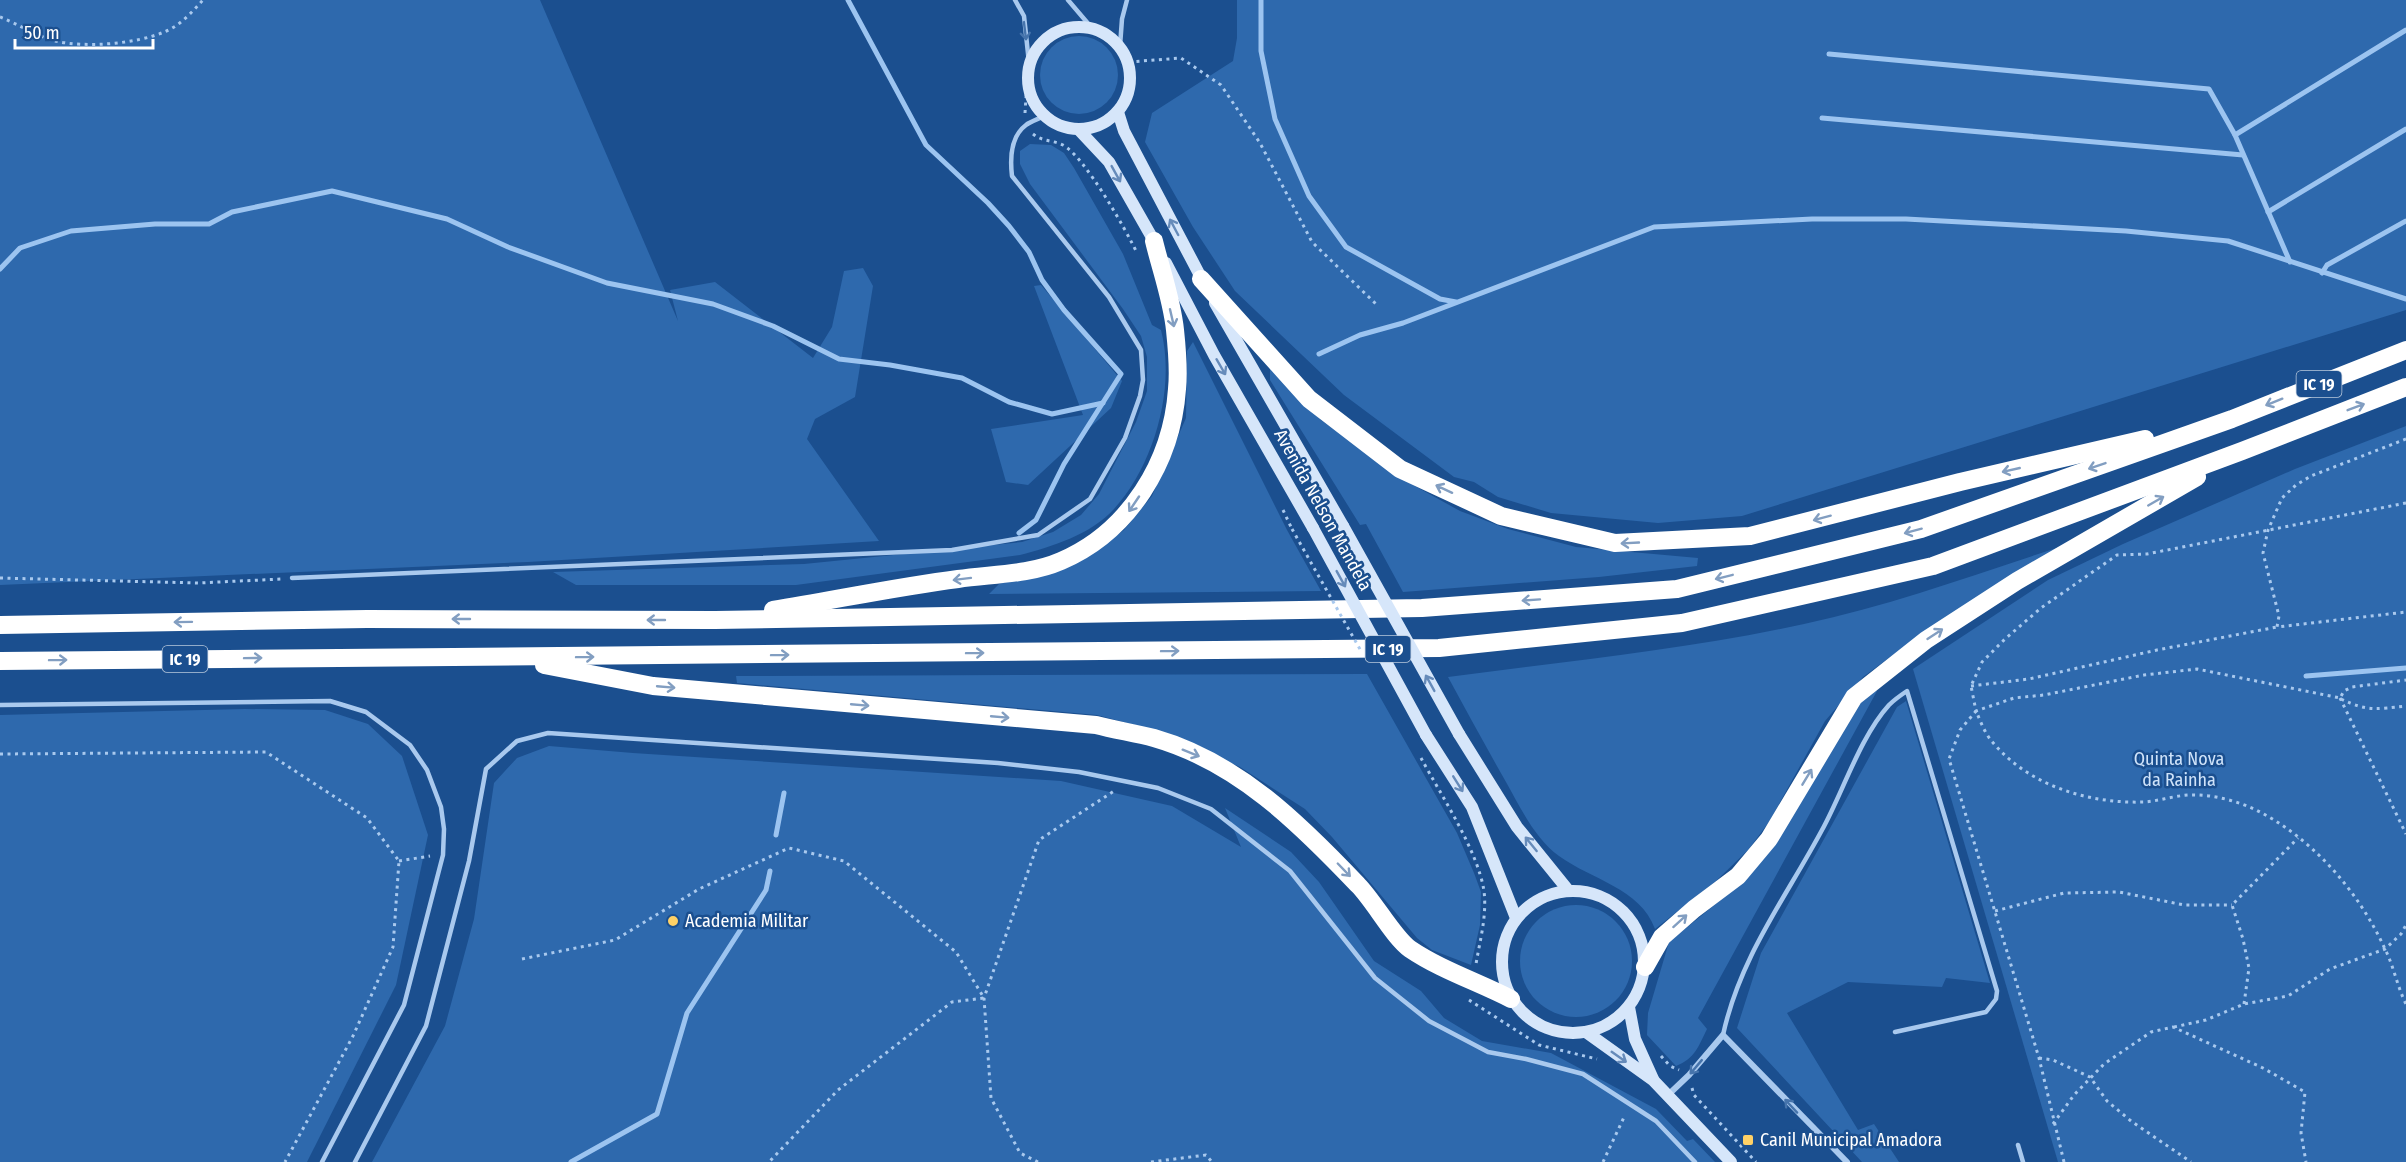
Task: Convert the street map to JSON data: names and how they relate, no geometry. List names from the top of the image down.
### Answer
{
  "streets": {
    "highway": ["IC 19"],
    "main road": ["Avenida Nelson Mandela"]
  },
  "parks": ["Quinta Nova da Rainha"],
  "places": {
    "other": ["Academia Militar"],
    "transit": ["Canil Municipal Amadora"]
  },
  "scale_bar": "50 m"
}
